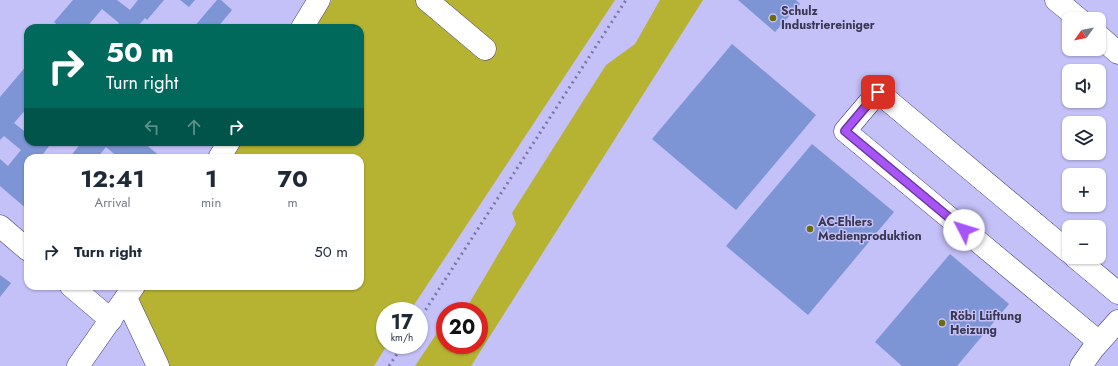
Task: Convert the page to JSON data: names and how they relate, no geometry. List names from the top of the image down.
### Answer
{
  "places": ["Schulz Industriereiniger", "AC-Ehlers Medienproduktion", "Röbi Lüftung Heizung"],
  "north": "bottom left",
  "page": {
    "map_buttons": ["+", "−"],
    "turn": ["50 m", "Turn right"],
    "eta": [
      "12:41",
      "Arrival",
      "1",
      "min",
      "70",
      "m"
    ],
    "list": [
      {
        "name": "Turn right",
        "value": "50 m"
      }
    ],
    "speed": "17 km/h",
    "limit": "20"
  }
}
